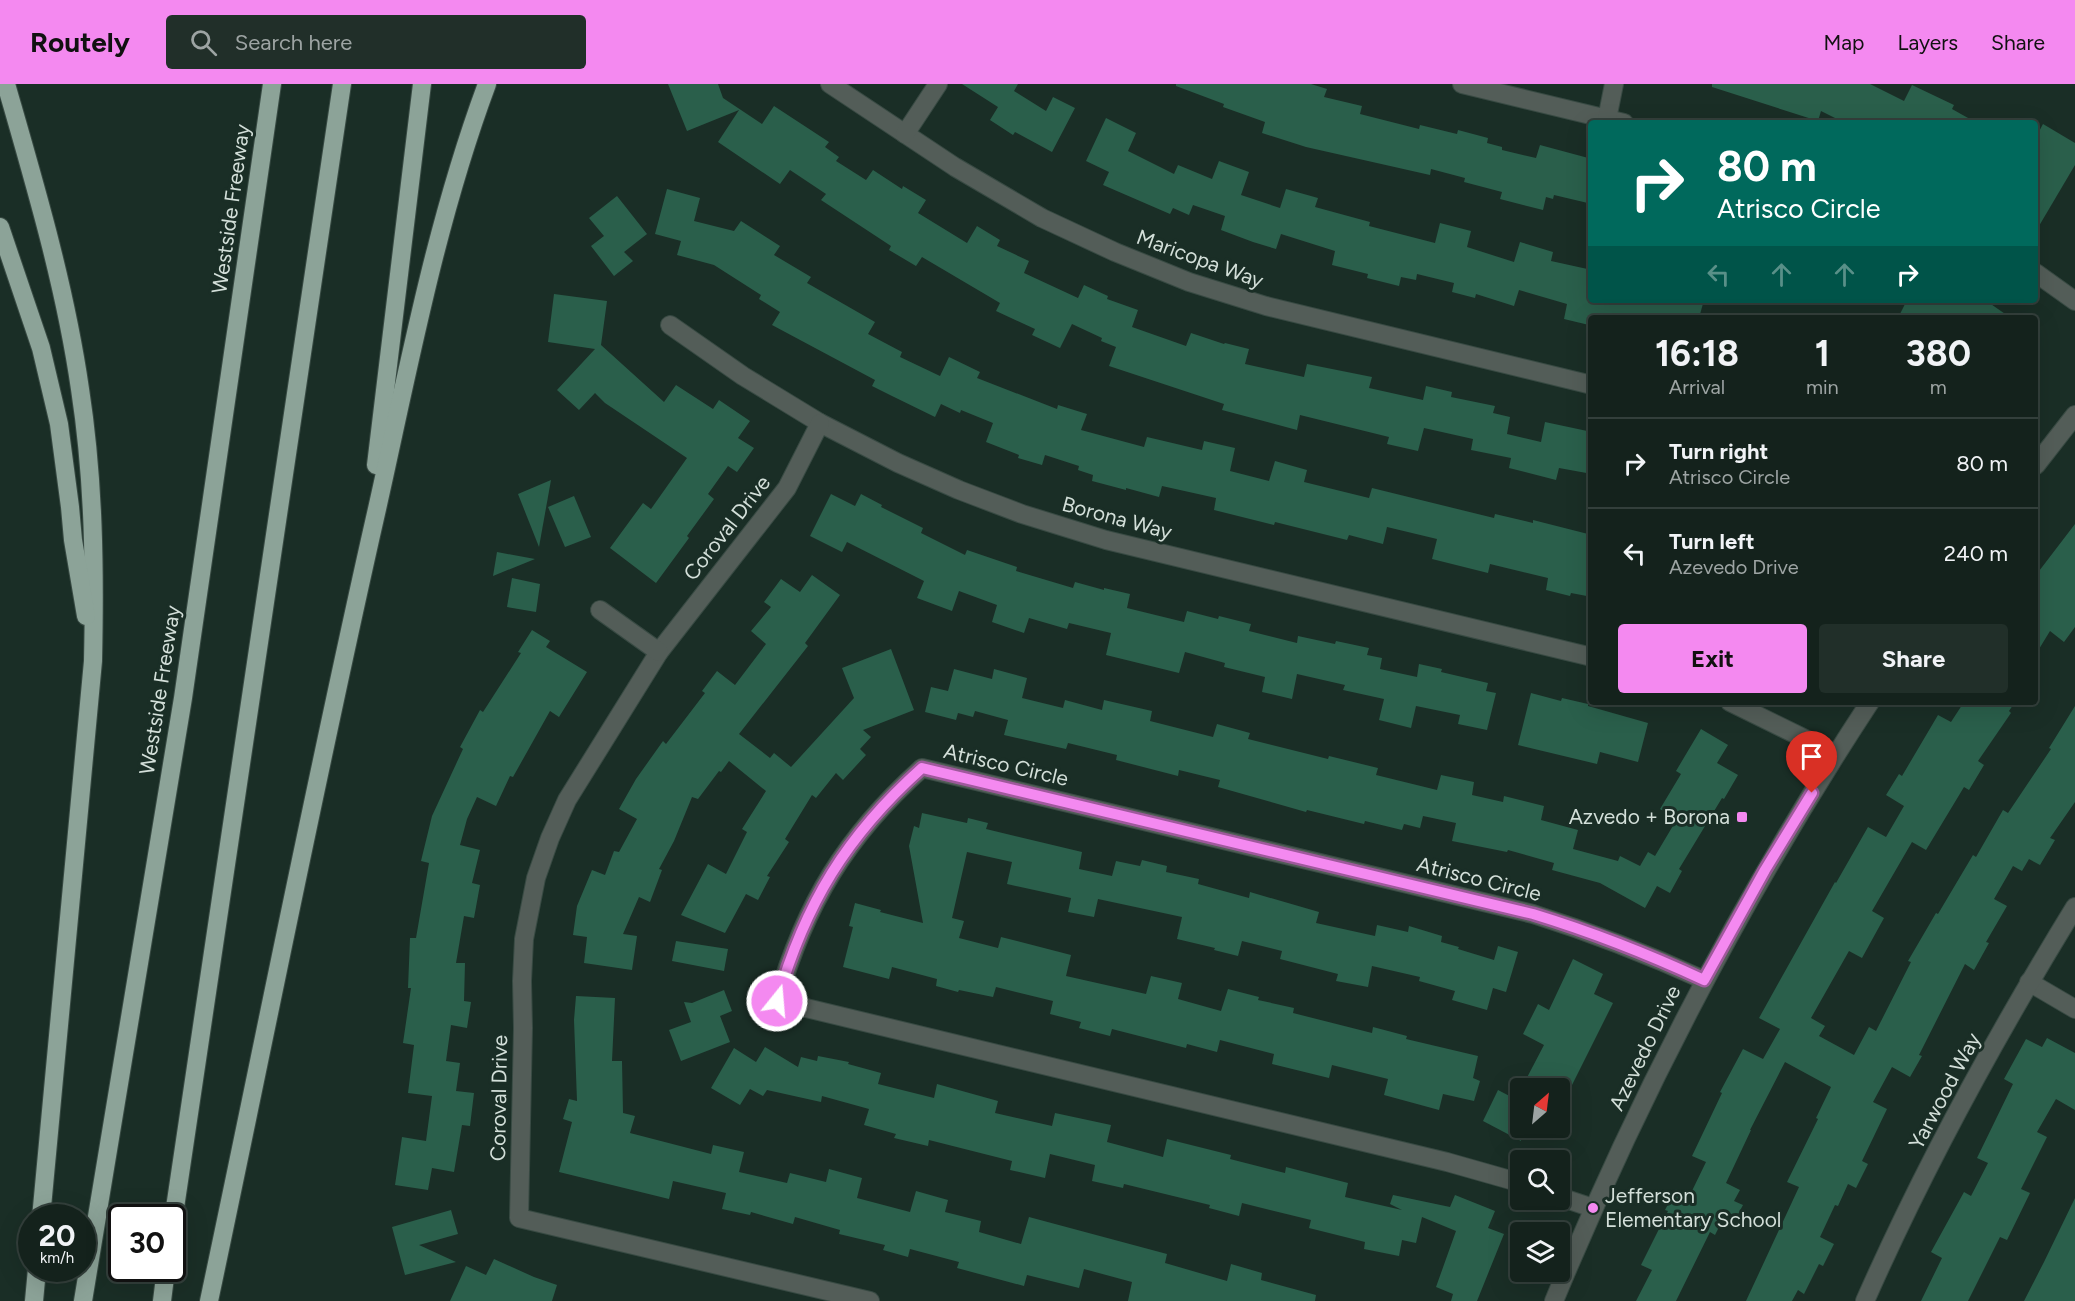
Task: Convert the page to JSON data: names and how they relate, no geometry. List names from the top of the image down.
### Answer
{
  "streets": {
    "highway": ["Westside Freeway"],
    "street": [
      "Maricopa Way",
      "Borona Way",
      "Coroval Drive",
      "Atrisco Circle",
      "Azevedo Drive",
      "Yarwood Way"
    ]
  },
  "crossings": [
    ["Borona Way", "Coroval Drive"],
    ["Atrisco Circle", "Azevedo Drive"]
  ],
  "places": {
    "transit": ["Azvedo + Borona"],
    "other": ["Jefferson Elementary School"]
  },
  "north": "top right",
  "page": {
    "header": "Routely",
    "search": "Search here",
    "nav": ["Map", "Layers", "Share"],
    "turn": ["80 m", "Atrisco Circle"],
    "eta": [
      "16:18",
      "Arrival",
      "1",
      "min",
      "380",
      "m"
    ],
    "list": [
      {
        "name": "Turn right",
        "note": "Atrisco Circle",
        "value": "80 m"
      },
      {
        "name": "Turn left",
        "note": "Azevedo Drive",
        "value": "240 m"
      }
    ],
    "buttons": ["Exit", "Share"],
    "speed": "20 km/h",
    "limit": "30"
  }
}
